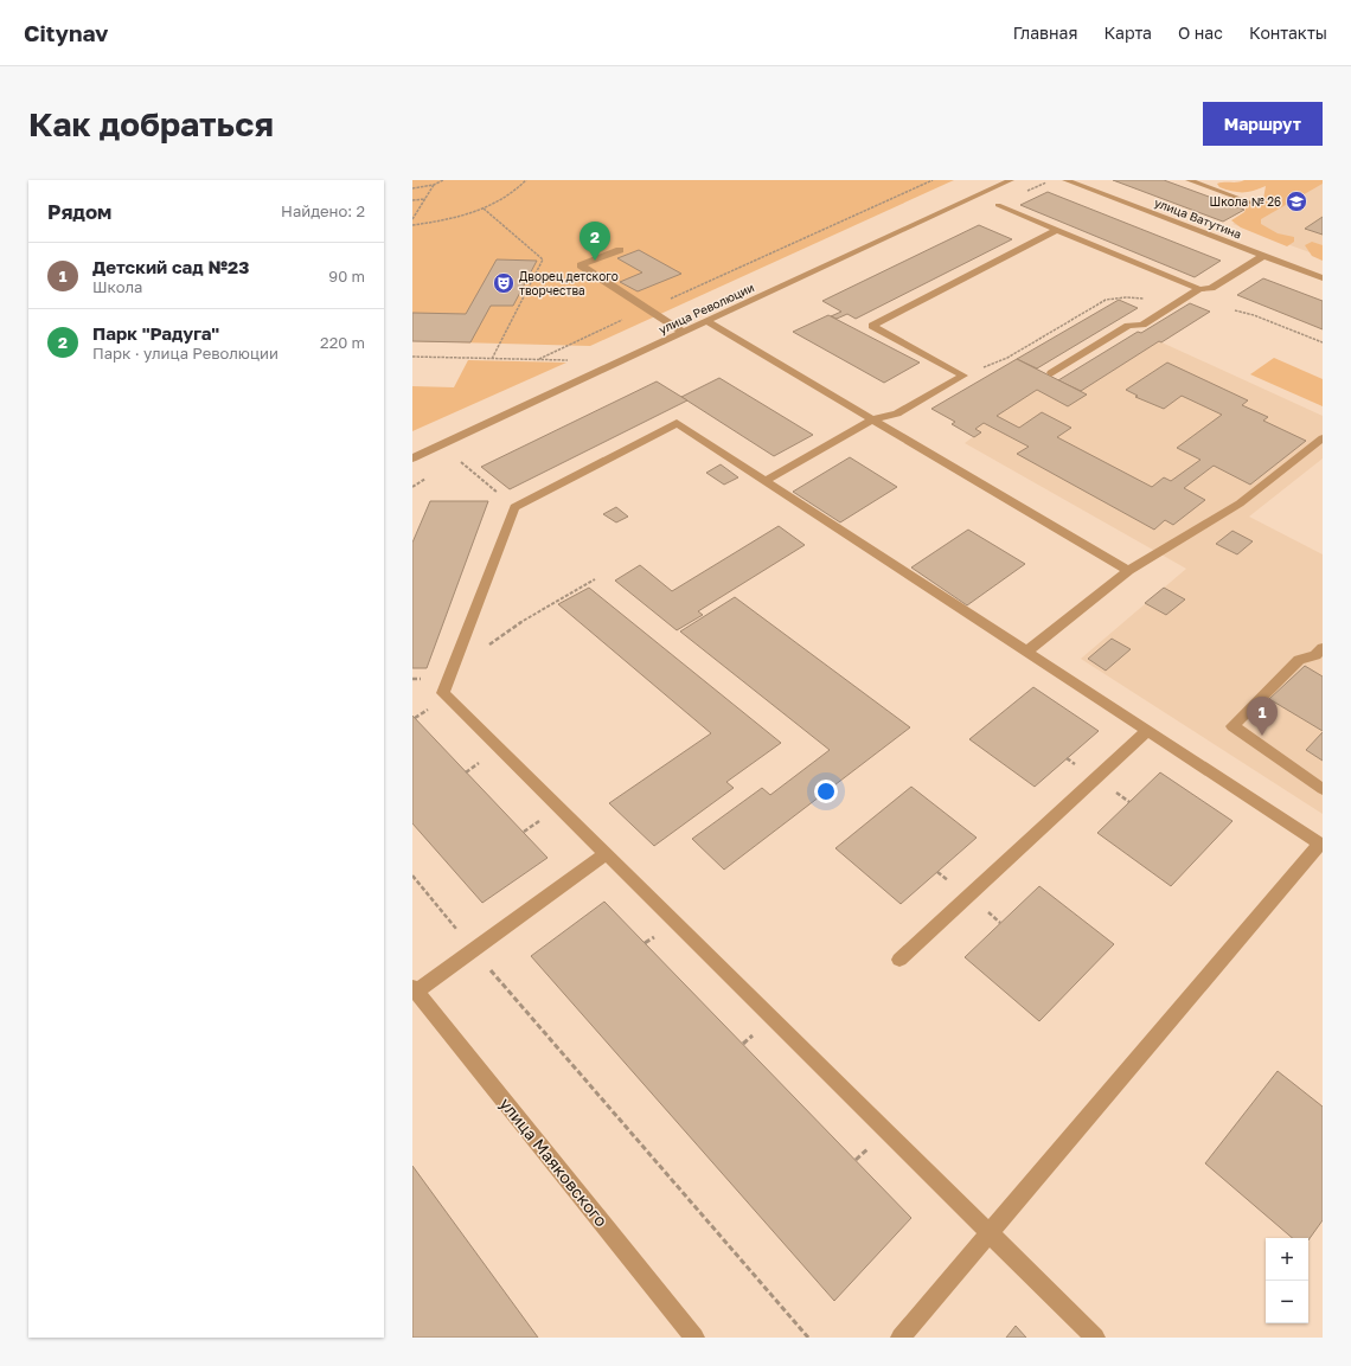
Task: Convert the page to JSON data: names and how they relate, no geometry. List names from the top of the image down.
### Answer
{
  "streets": {
    "street": ["улица Ватутина", "улица Революции", "улица Маяковского"]
  },
  "places": {
    "school or university": ["Школа № 26"],
    "theatre": ["Дворец детского творчества"]
  },
  "page": {
    "header": "Citynav",
    "nav": [
      "Главная",
      "Карта",
      "О нас",
      "Контакты"
    ],
    "buttons": "Маршрут",
    "title": "Как добраться",
    "heading": ["Рядом", "Найдено: 2"],
    "pins": ["2", "1"],
    "list": [
      {
        "mark": "1",
        "name": "Детский сад №23",
        "note": "Школа",
        "value": "90 m"
      },
      {
        "mark": "2",
        "name": "Парк \"Радуга\"",
        "note": "Парк · улица Революции",
        "value": "220 m"
      }
    ],
    "map_buttons": ["+", "−"]
  }
}
